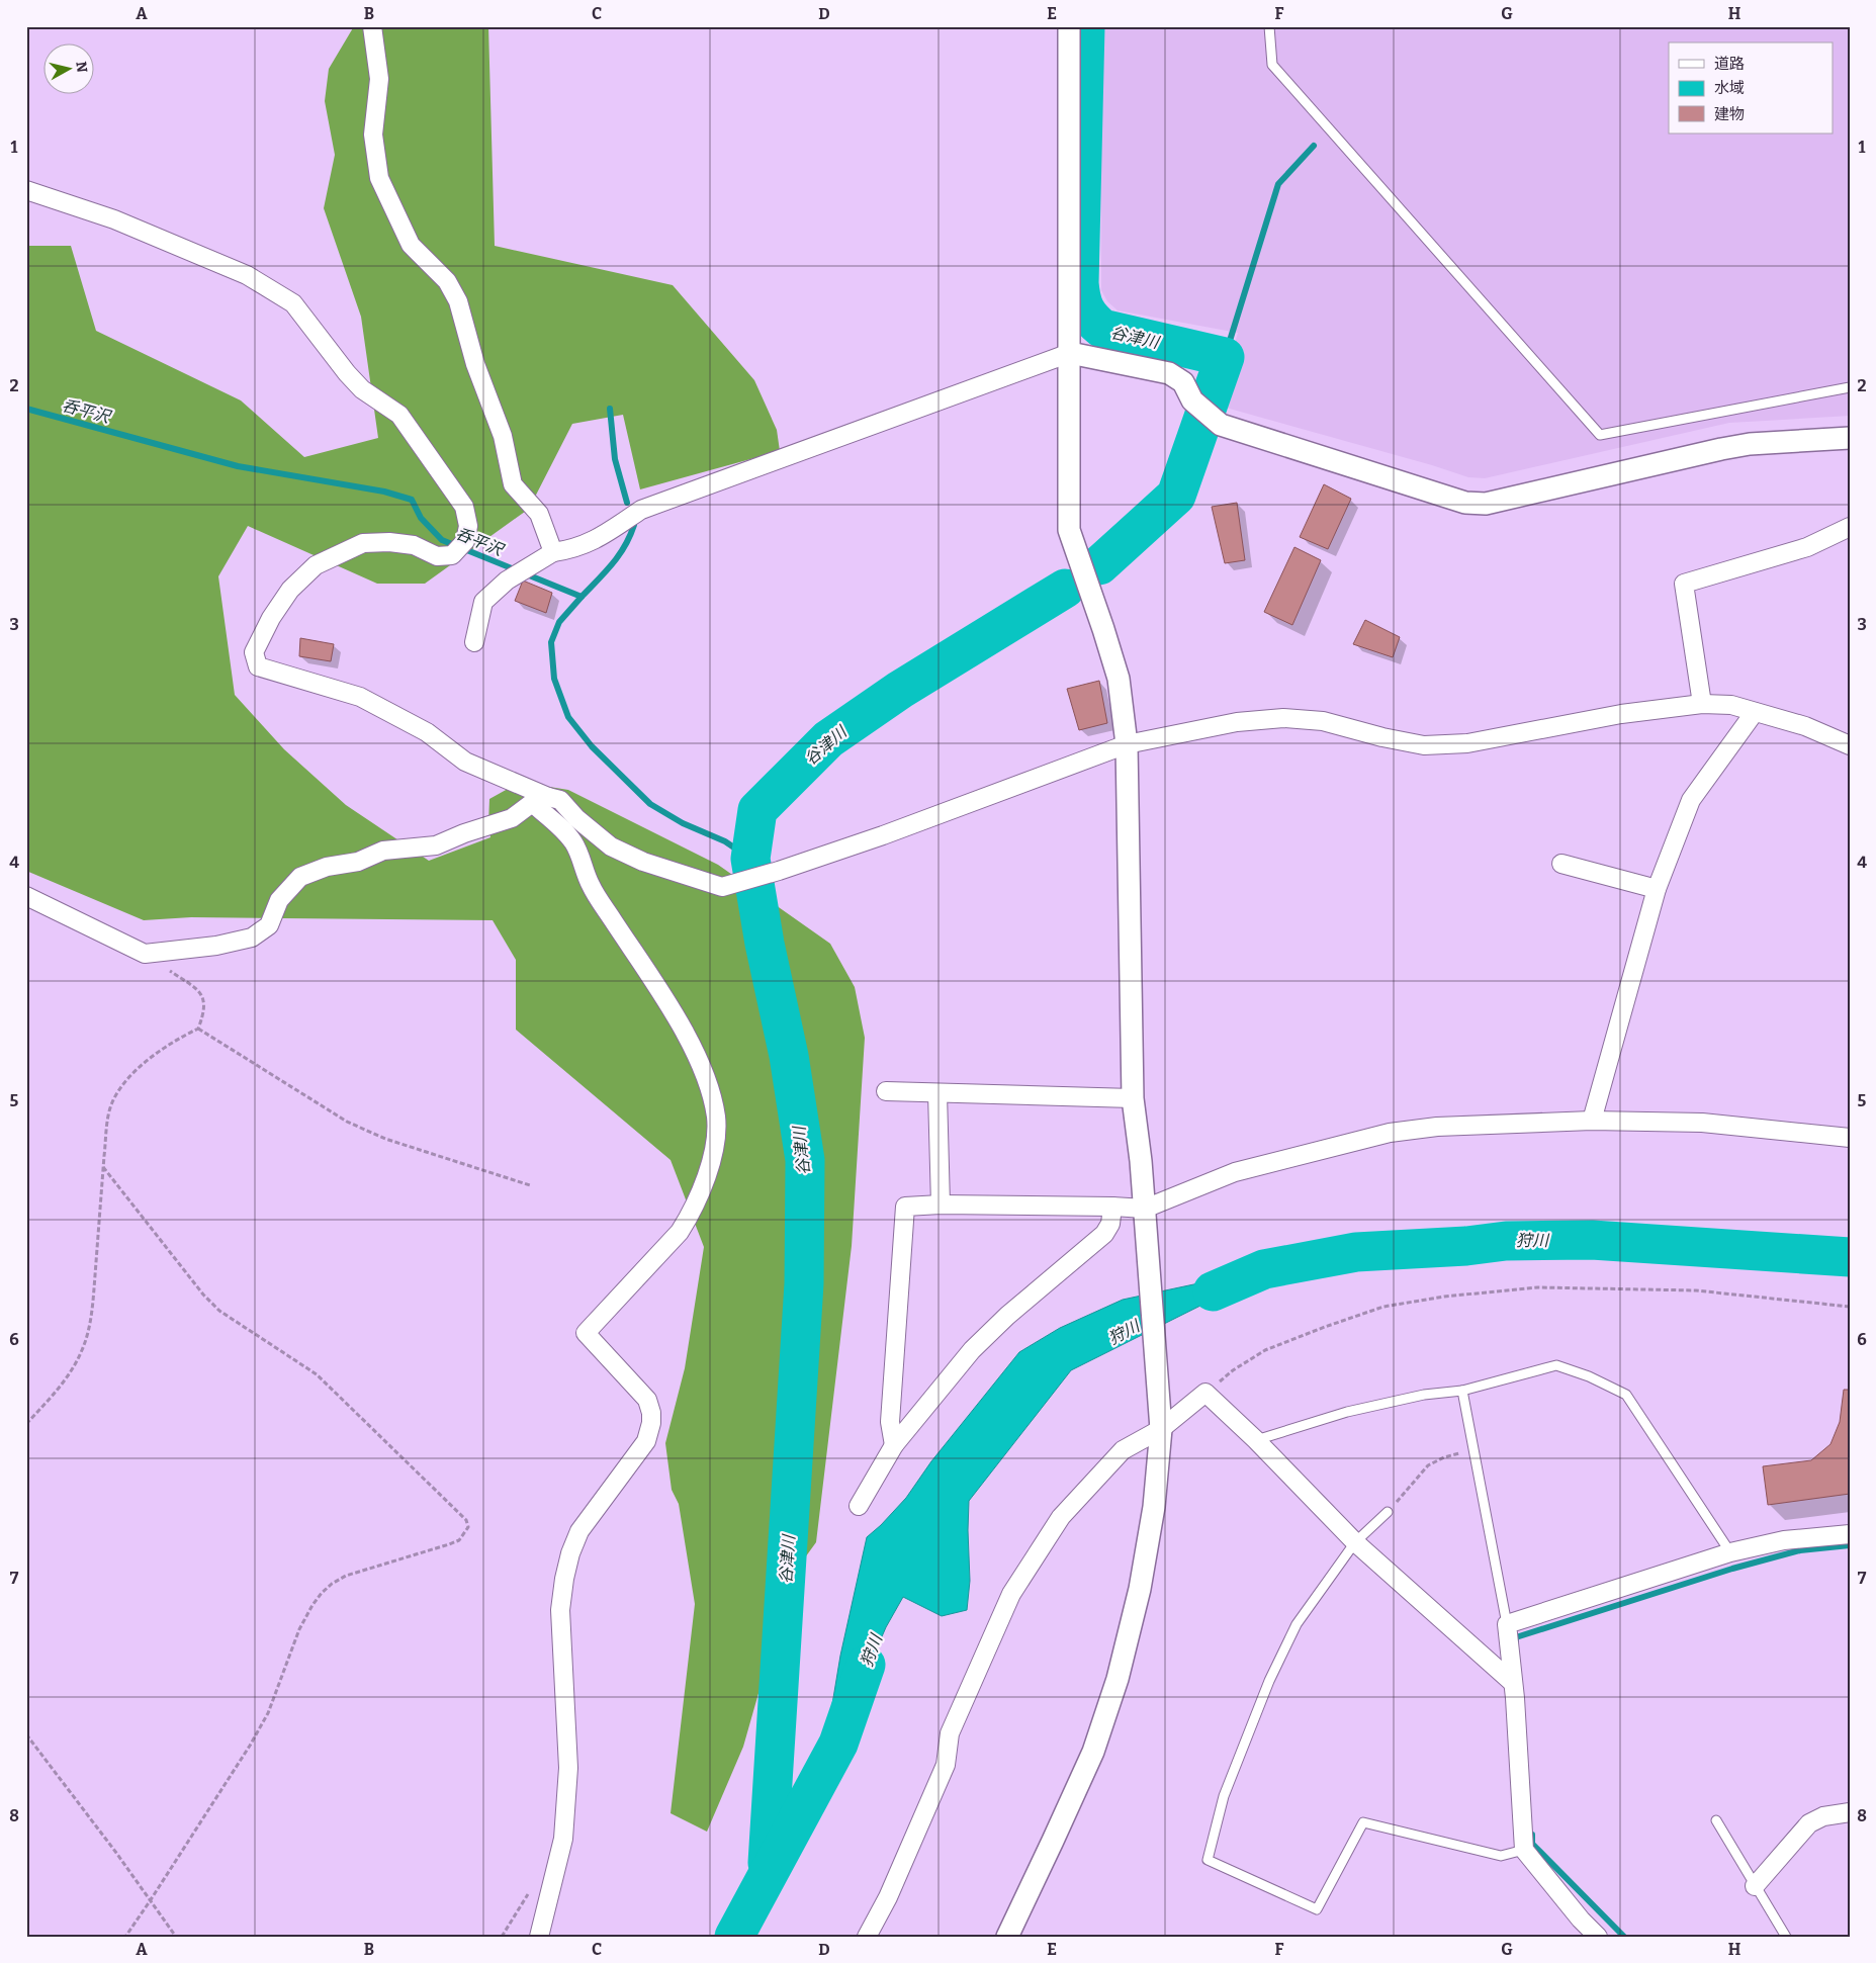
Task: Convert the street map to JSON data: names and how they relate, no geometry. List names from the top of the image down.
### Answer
{
  "water": ["谷津川", "呑平沢", "狩川"],
  "legend": ["道路", "水域", "建物"],
  "north": "right",
  "grid": {
    "columns": [
      "A",
      "B",
      "C",
      "D",
      "E",
      "F",
      "G",
      "H"
    ],
    "rows": [
      "1",
      "2",
      "3",
      "4",
      "5",
      "6",
      "7",
      "8"
    ]
  }
}
